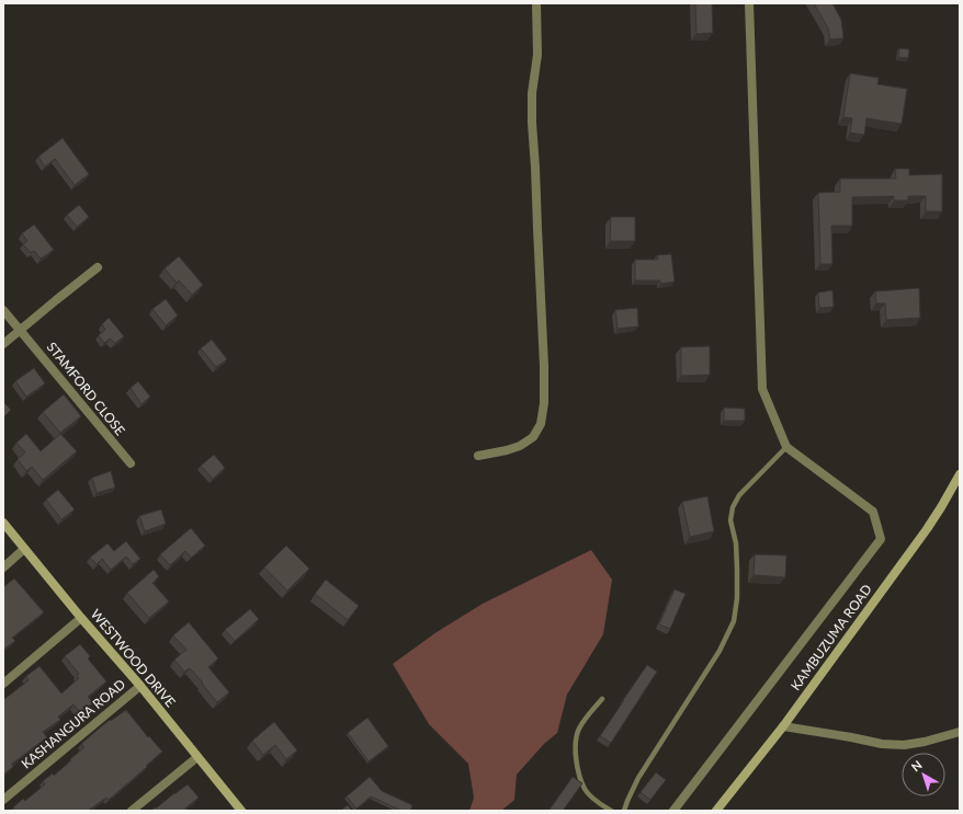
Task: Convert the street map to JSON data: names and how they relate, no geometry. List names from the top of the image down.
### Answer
{
  "streets": {
    "main road": ["KAMBUZUMA ROAD", "WESTWOOD DRIVE"],
    "street": ["STAMFORD CLOSE", "KASHANGURA ROAD"]
  },
  "crossings": [
    ["WESTWOOD DRIVE", "KASHANGURA ROAD"]
  ],
  "north": "top left"
}
